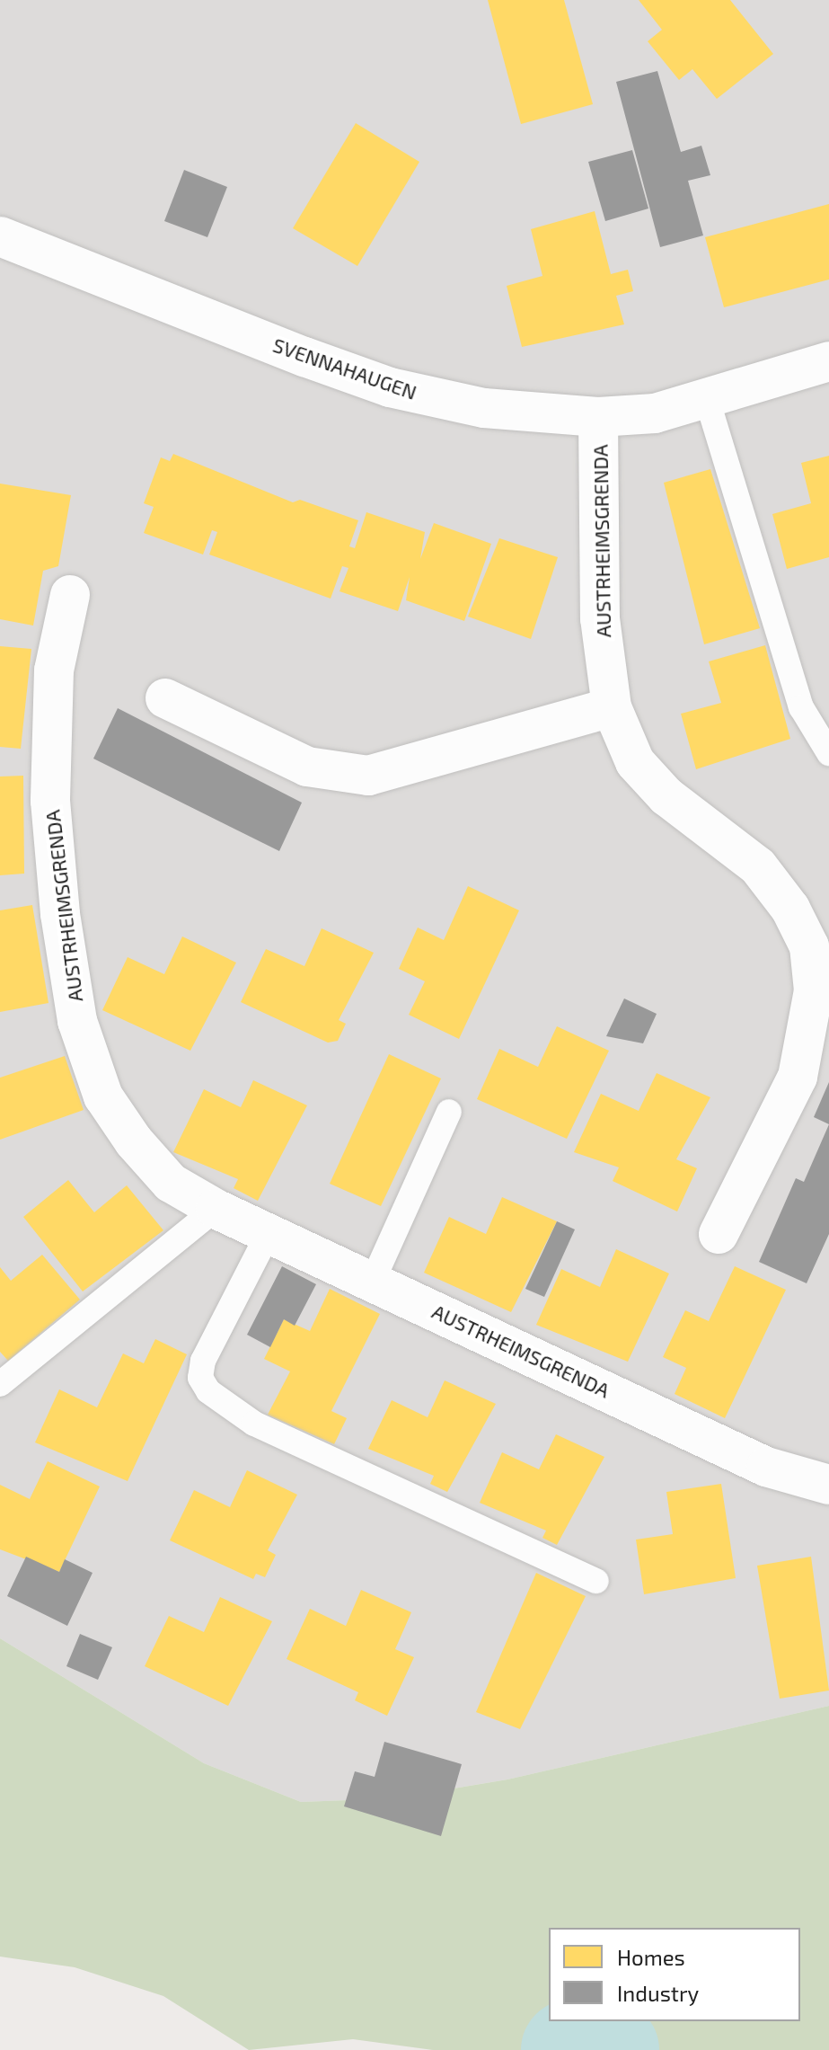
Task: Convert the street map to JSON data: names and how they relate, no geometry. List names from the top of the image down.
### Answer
{
  "streets": {
    "street": ["SVENNAHAUGEN", "AUSTRHEIMSGRENDA"]
  },
  "crossings": [
    ["SVENNAHAUGEN", "AUSTRHEIMSGRENDA"]
  ],
  "legend": ["Homes", "Industry"]
}
